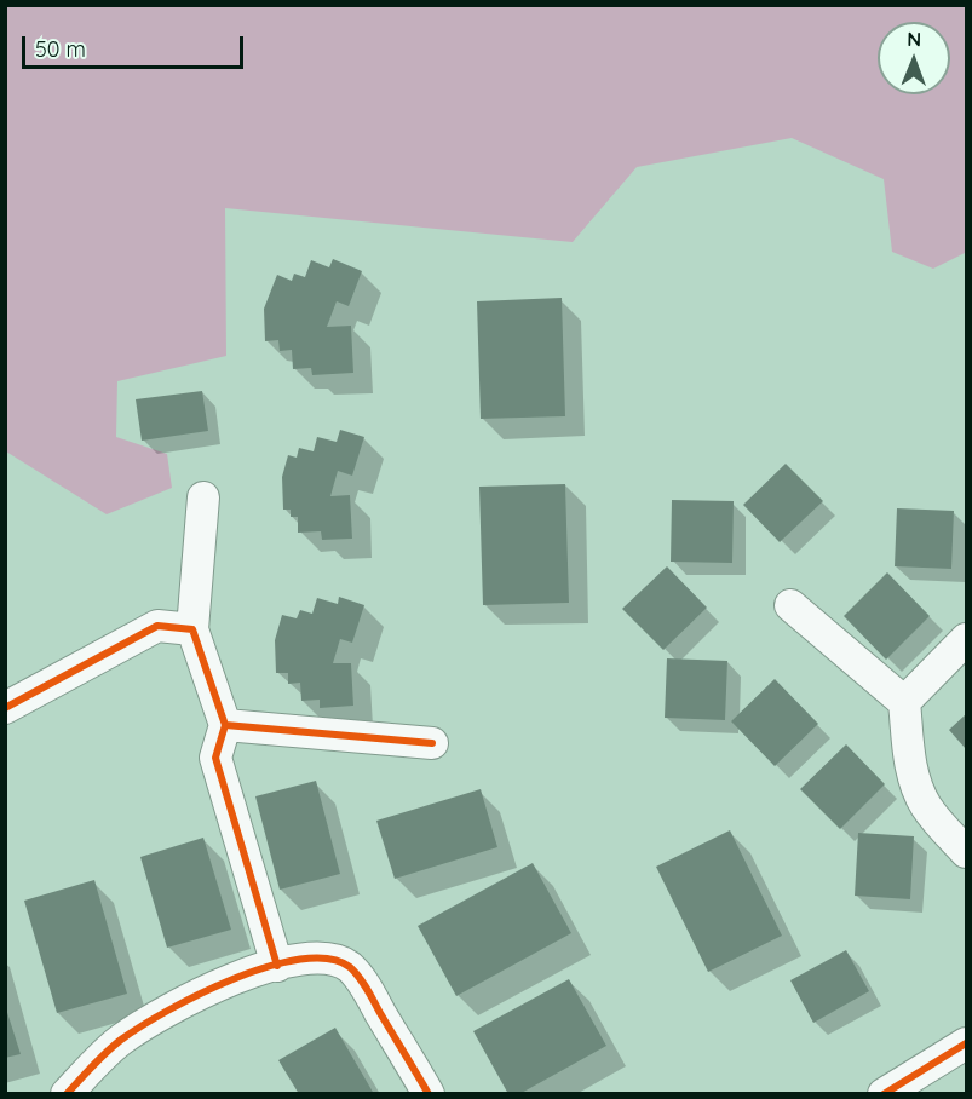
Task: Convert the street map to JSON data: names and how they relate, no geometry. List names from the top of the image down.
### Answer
{
  "scale_bar": "50 m",
  "north": "top"
}
